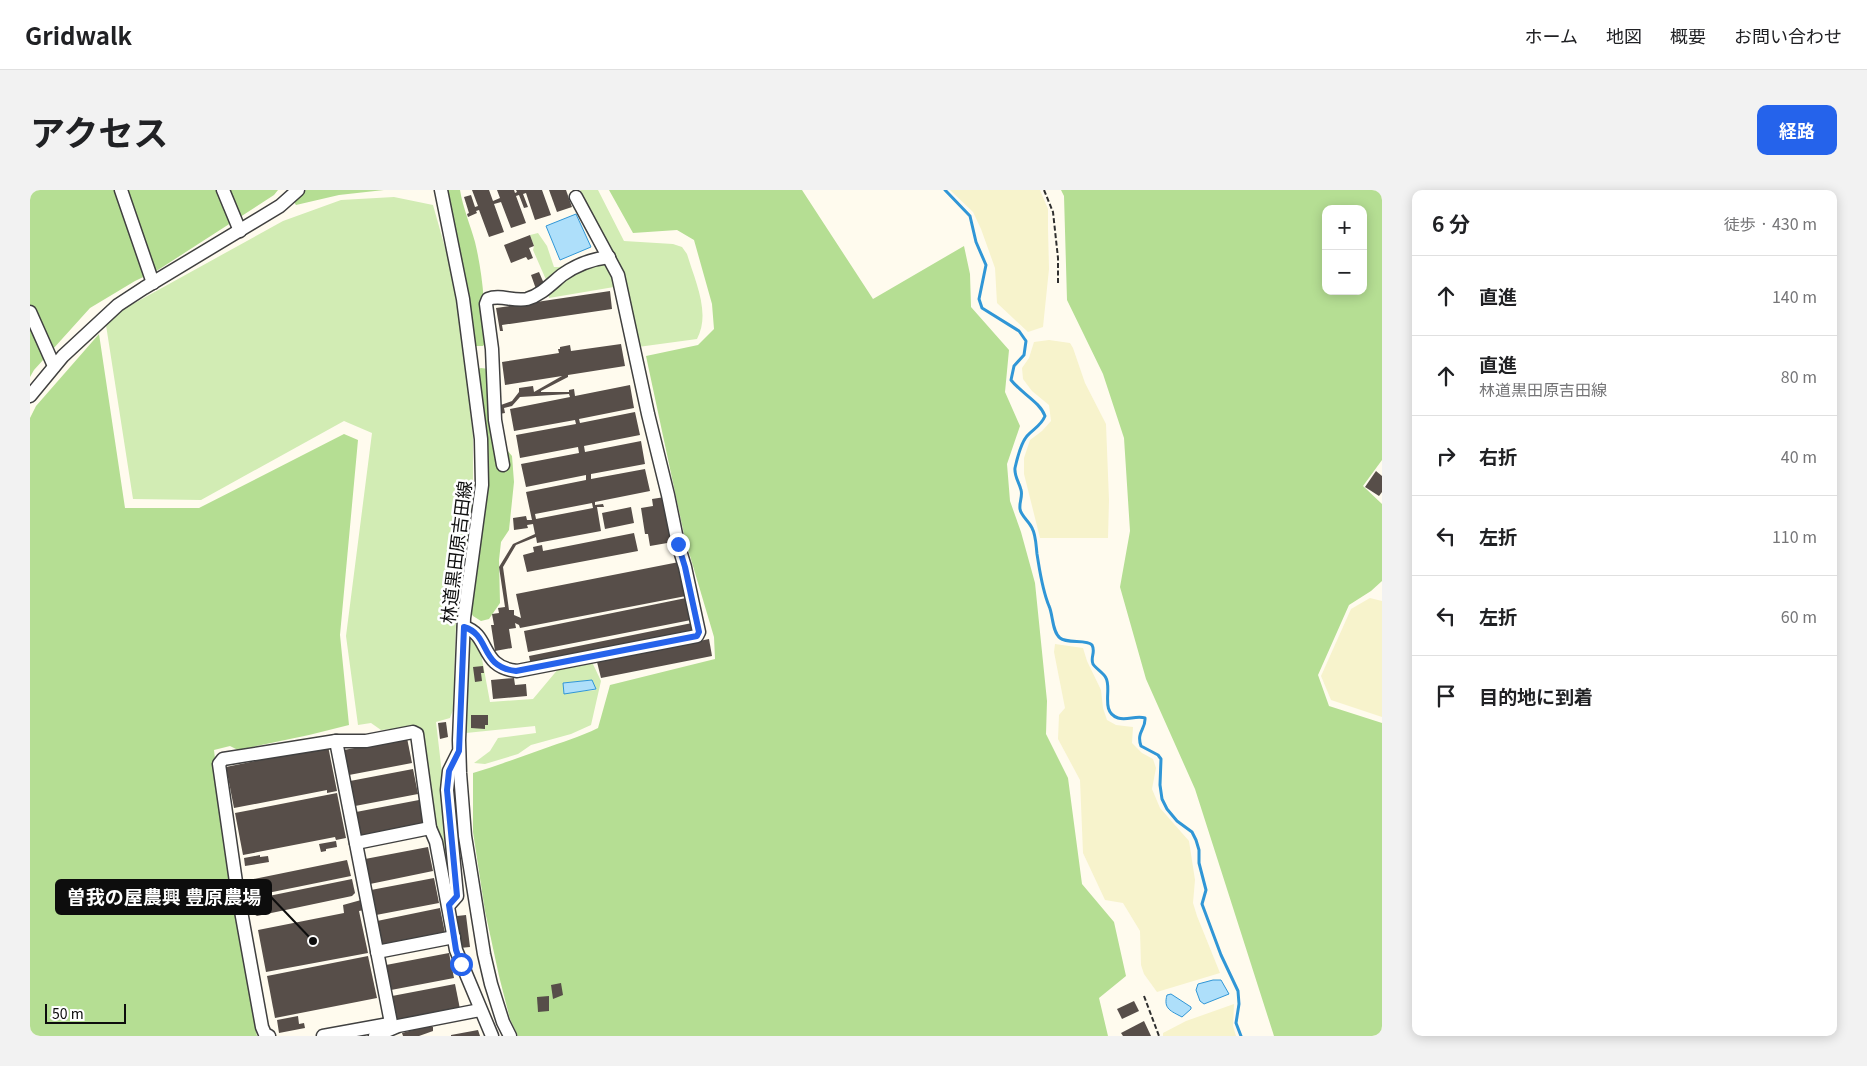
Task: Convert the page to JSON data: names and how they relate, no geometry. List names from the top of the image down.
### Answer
{
  "streets": {
    "street": ["林道黒田原吉田線"]
  },
  "places": ["曽我の屋農興 豊原農場"],
  "scale_bar": "50 m",
  "page": {
    "header": "Gridwalk",
    "nav": [
      "ホーム",
      "地図",
      "概要",
      "お問い合わせ"
    ],
    "title": "アクセス",
    "buttons": "経路",
    "heading": ["6 分", "徒歩 · 430 m"],
    "map_buttons": ["+", "−"],
    "list": [
      ["直進", "140 m"],
      ["直進", "林道黒田原吉田線", "80 m"],
      ["右折", "40 m"],
      ["左折", "110 m"],
      ["左折", "60 m"],
      "目的地に到着"
    ],
    "scale": "50 m"
  }
}
